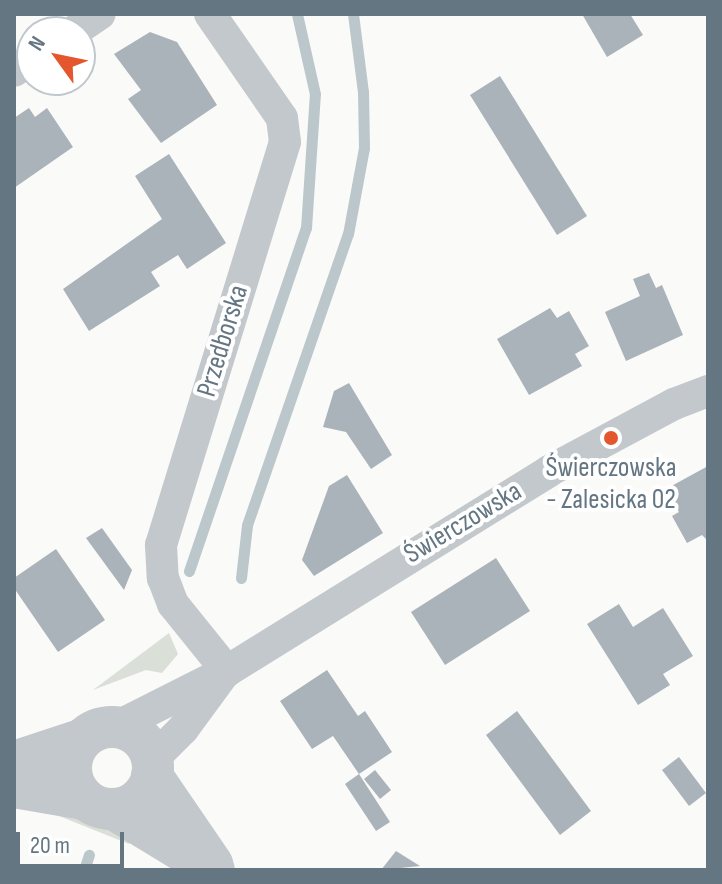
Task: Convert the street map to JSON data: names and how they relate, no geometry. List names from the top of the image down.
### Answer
{
  "streets": {
    "street": ["Przedborska", "Świerczowska"]
  },
  "crossings": [
    ["Przedborska", "Świerczowska"]
  ],
  "places": ["Świerczowska - Zalesicka 02"],
  "scale_bar": "20 m",
  "north": "top left"
}
